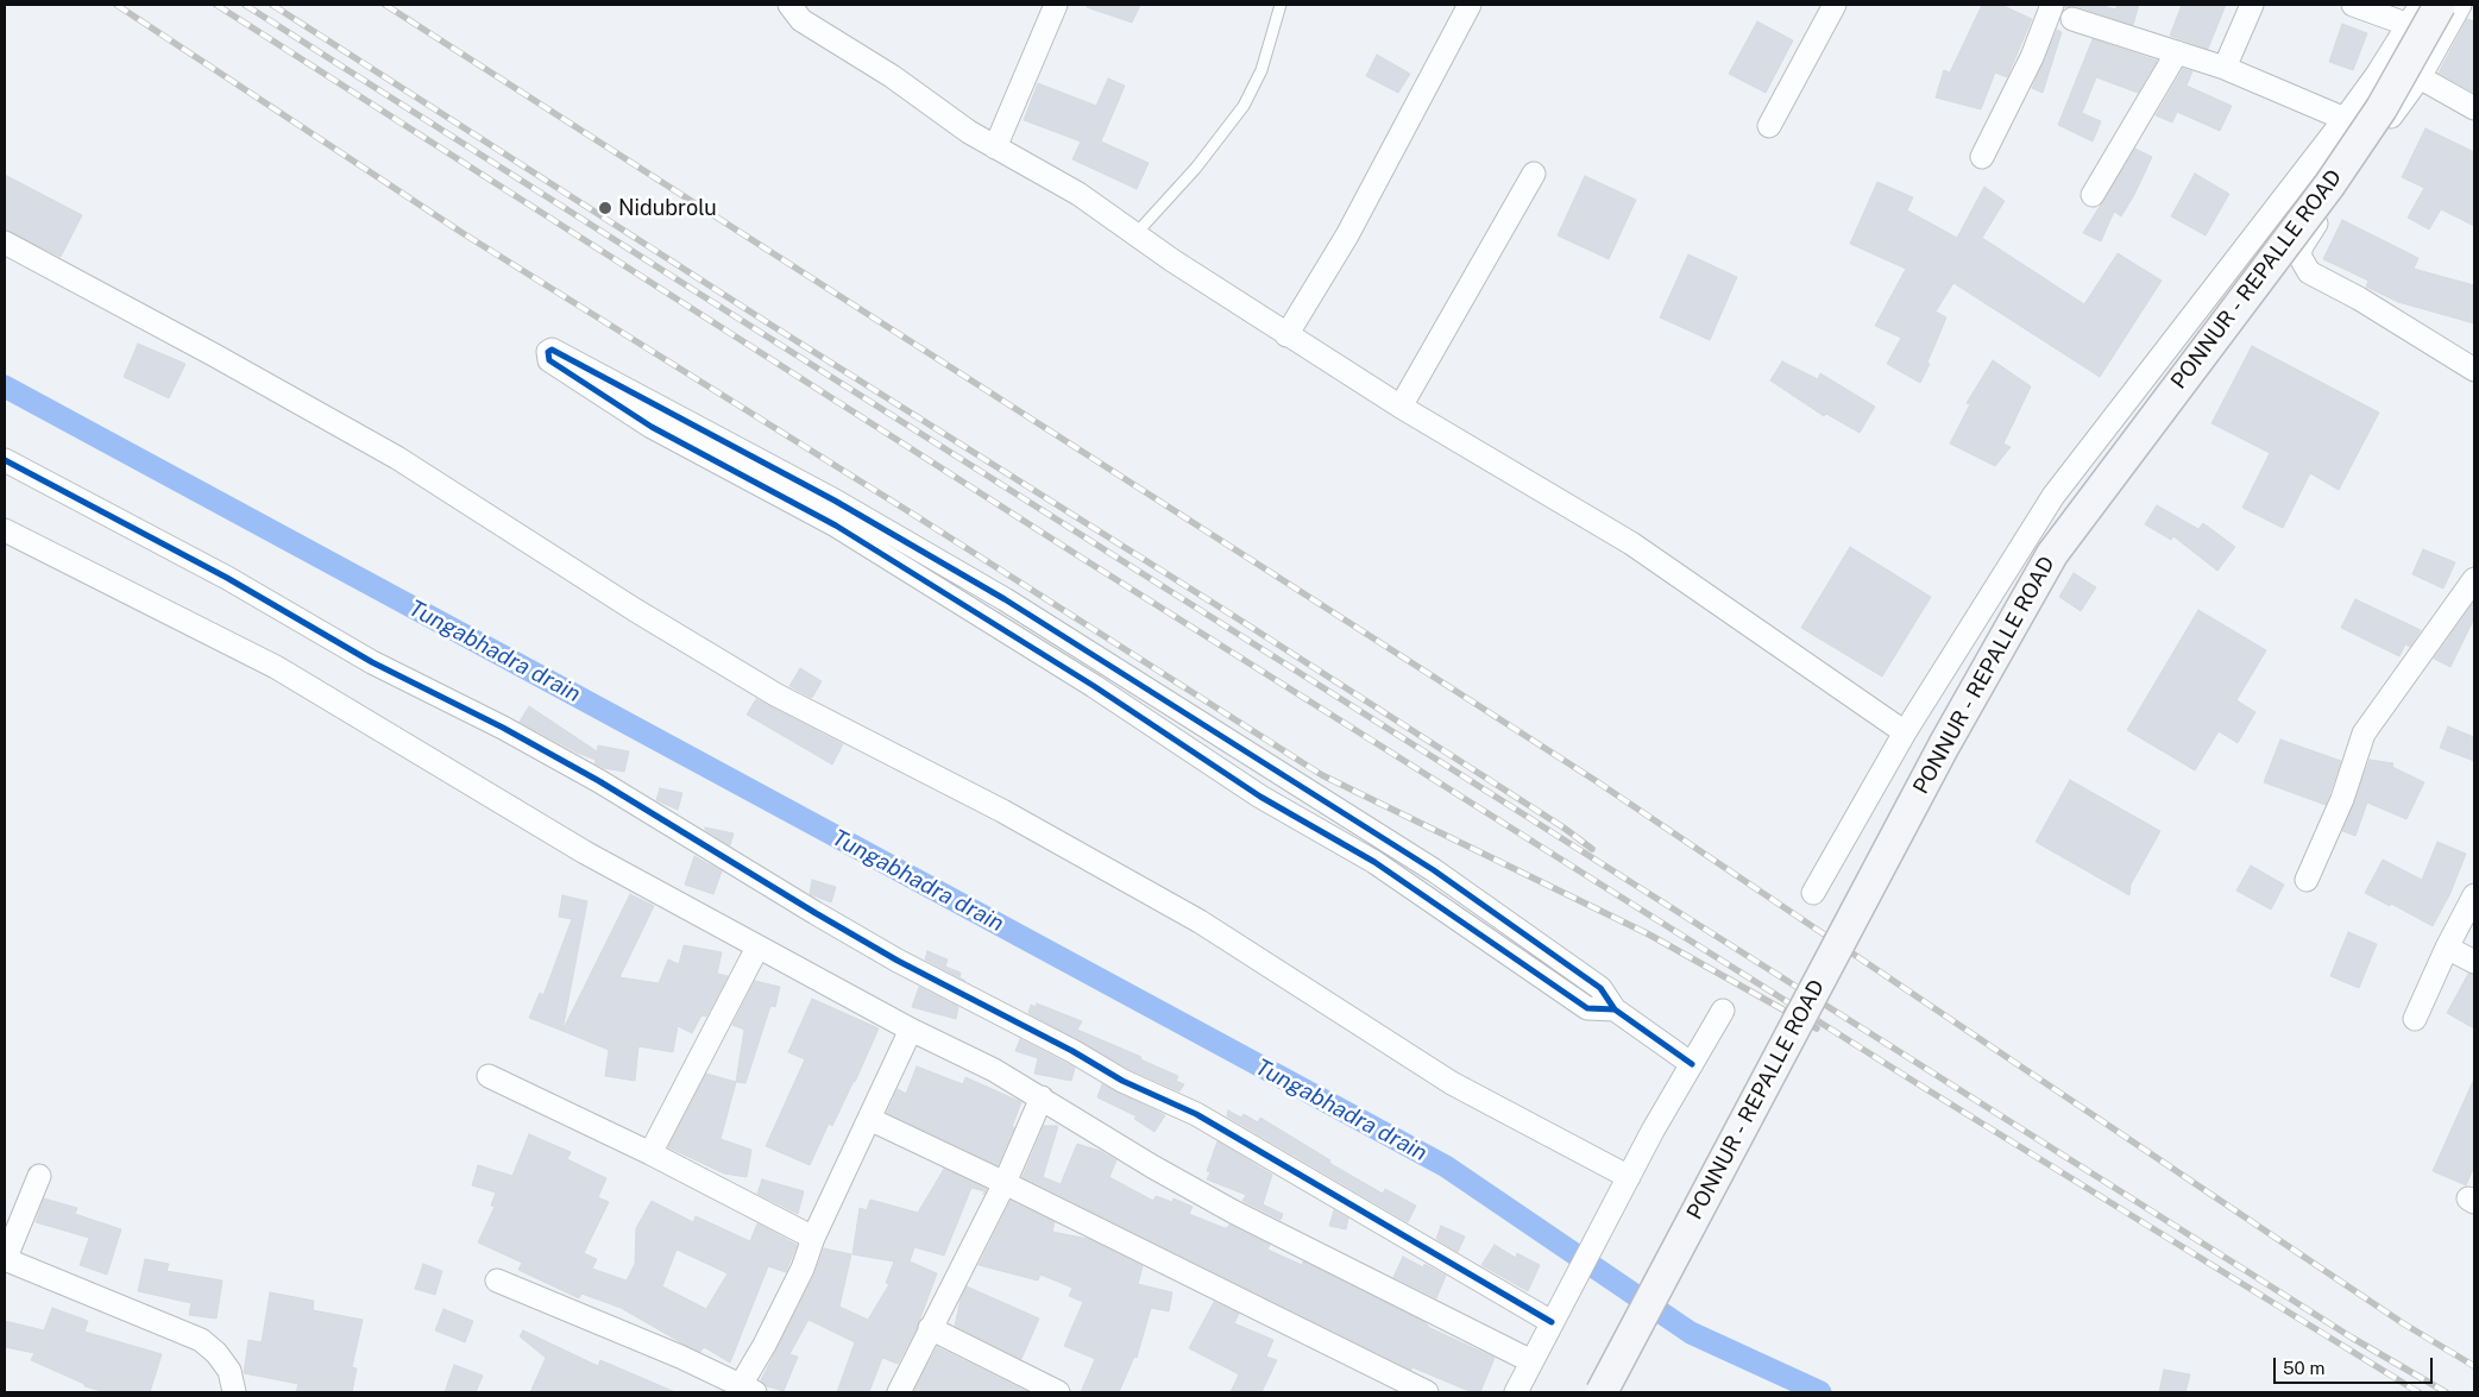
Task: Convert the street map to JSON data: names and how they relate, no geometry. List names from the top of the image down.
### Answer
{
  "streets": {
    "main road": ["PONNUR - REPALLE ROAD"]
  },
  "water": ["Tungabhadra drain"],
  "places": ["Nidubrolu"],
  "scale_bar": "50 m"
}
